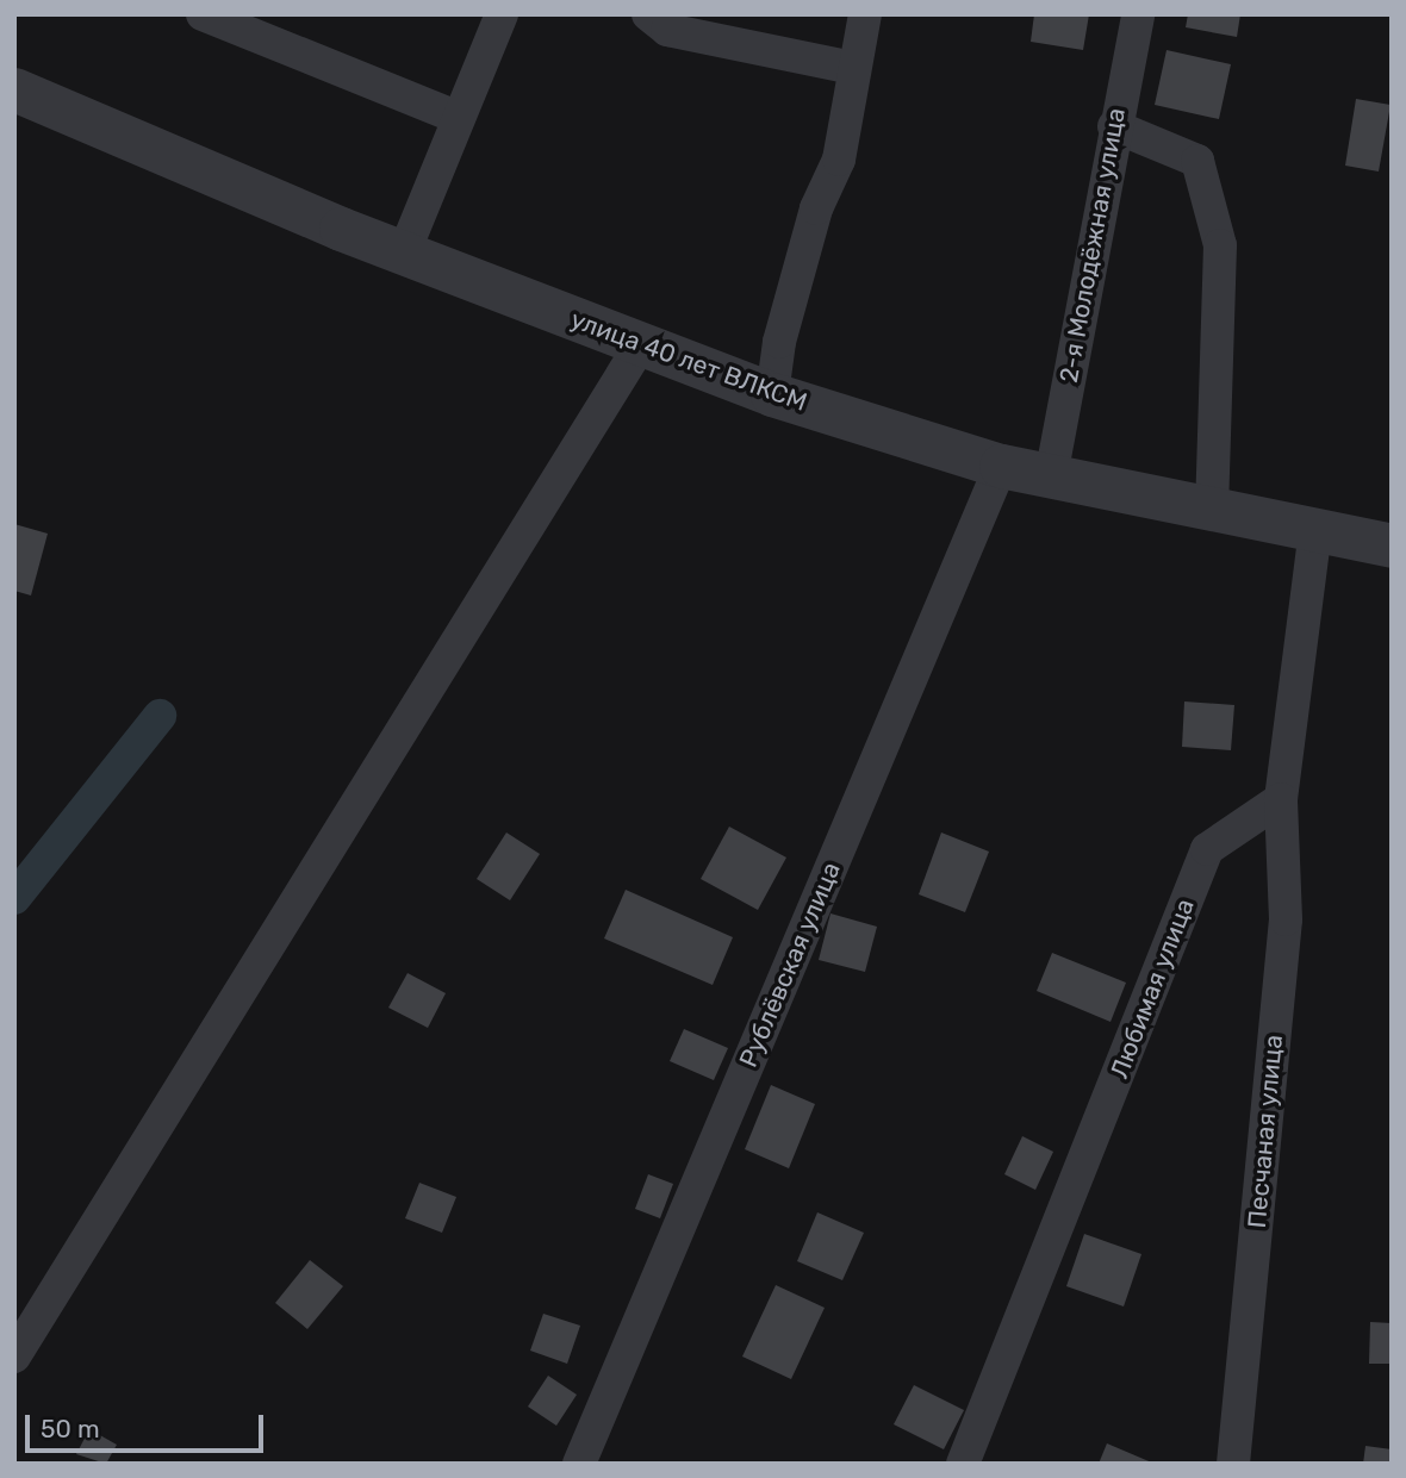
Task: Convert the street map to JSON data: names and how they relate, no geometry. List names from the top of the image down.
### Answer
{
  "streets": {
    "street": [
      "2-я Молодёжная улица",
      "улица 40 лет ВЛКСМ",
      "Рублёвская улица",
      "Любимая улица",
      "Песчаная улица"
    ]
  },
  "crossings": [
    ["2-я Молодёжная улица", "улица 40 лет ВЛКСМ"],
    ["улица 40 лет ВЛКСМ", "Рублёвская улица"],
    ["Любимая улица", "Песчаная улица"]
  ],
  "scale_bar": "50 m"
}
